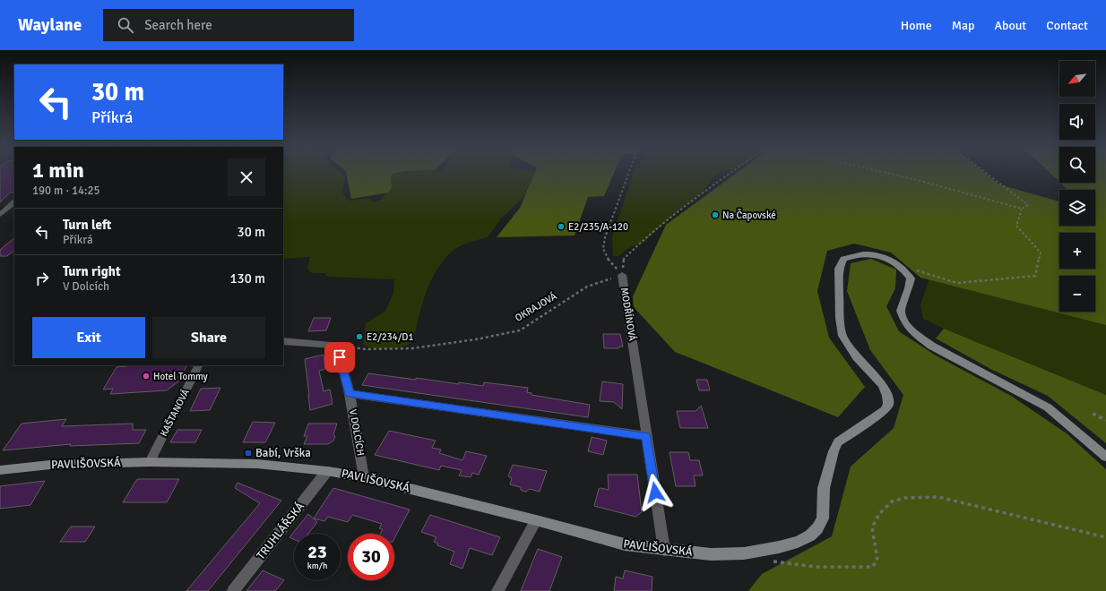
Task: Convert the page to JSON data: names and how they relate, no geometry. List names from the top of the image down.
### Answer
{
  "streets": {
    "street": [
      "MODŘÍNOVÁ",
      "KAŠTANOVÁ",
      "V DOLCÍCH",
      "PAVLIŠOVSKÁ",
      "TRUHLÁŘSKÁ"
    ],
    "path": ["OKRAJOVÁ"]
  },
  "crossings": [
    ["OKRAJOVÁ", "MODŘÍNOVÁ"],
    ["OKRAJOVÁ", "V DOLCÍCH"],
    ["MODŘÍNOVÁ", "PAVLIŠOVSKÁ"],
    ["KAŠTANOVÁ", "PAVLIŠOVSKÁ"],
    ["V DOLCÍCH", "PAVLIŠOVSKÁ"],
    ["PAVLIŠOVSKÁ", "TRUHLÁŘSKÁ"]
  ],
  "places": {
    "other": [
      "Na Čapovské",
      "E2/235/A-120",
      "E2/234/D1",
      "Hotel Tommy"
    ],
    "transit": ["Babí, Vrška"]
  },
  "north": "bottom left",
  "page": {
    "header": "Waylane",
    "search": "Search here",
    "nav": [
      "Home",
      "Map",
      "About",
      "Contact"
    ],
    "map_buttons": ["+", "−"],
    "turn": ["30 m", "Příkrá"],
    "heading": ["1 min", "190 m · 14:25"],
    "list": [
      {
        "name": "Turn left",
        "note": "Příkrá",
        "value": "30 m"
      },
      {
        "name": "Turn right",
        "note": "V Dolcích",
        "value": "130 m"
      }
    ],
    "buttons": ["Exit", "Share"],
    "speed": "23 km/h",
    "limit": "30"
  }
}
